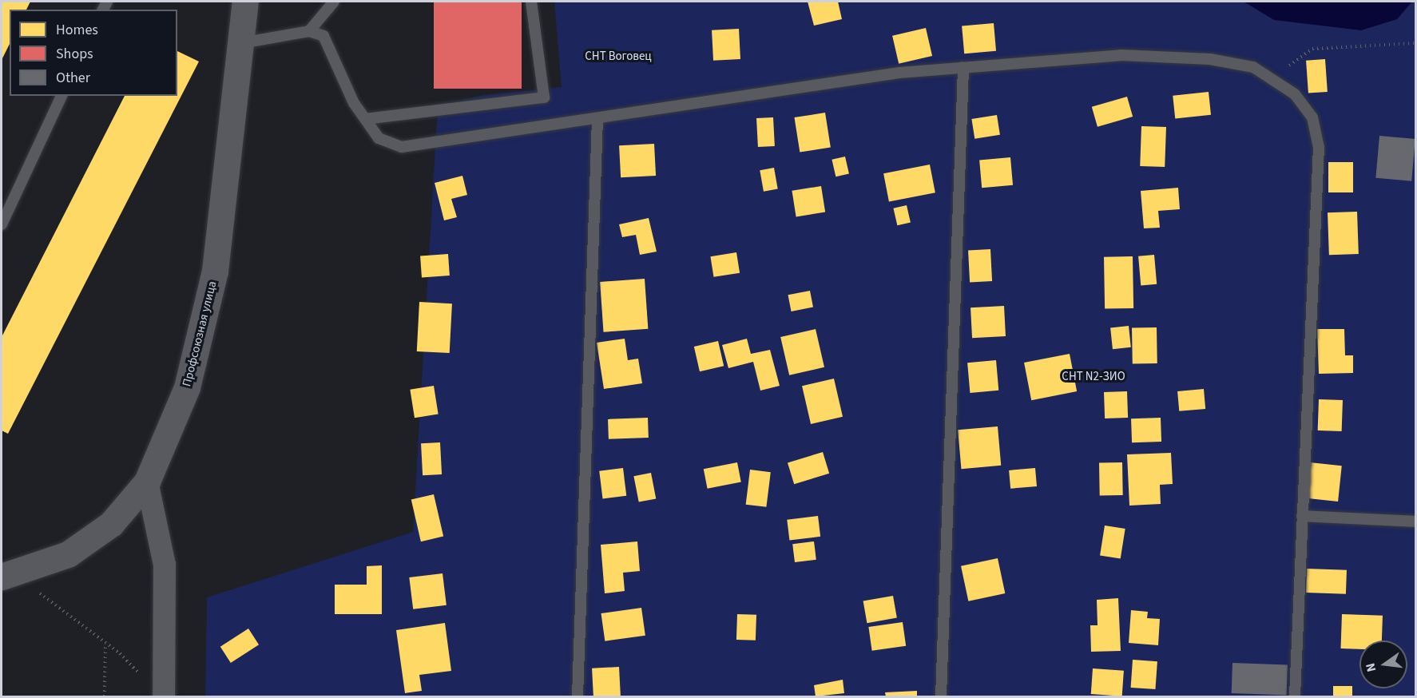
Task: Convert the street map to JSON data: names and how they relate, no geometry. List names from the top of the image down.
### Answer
{
  "streets": {
    "main road": ["Профсоюзная улица"]
  },
  "parks": ["СНТ Воговец", "СНТ N2-ЗИО"],
  "legend": ["Homes", "Shops", "Other"],
  "north": "left"
}
